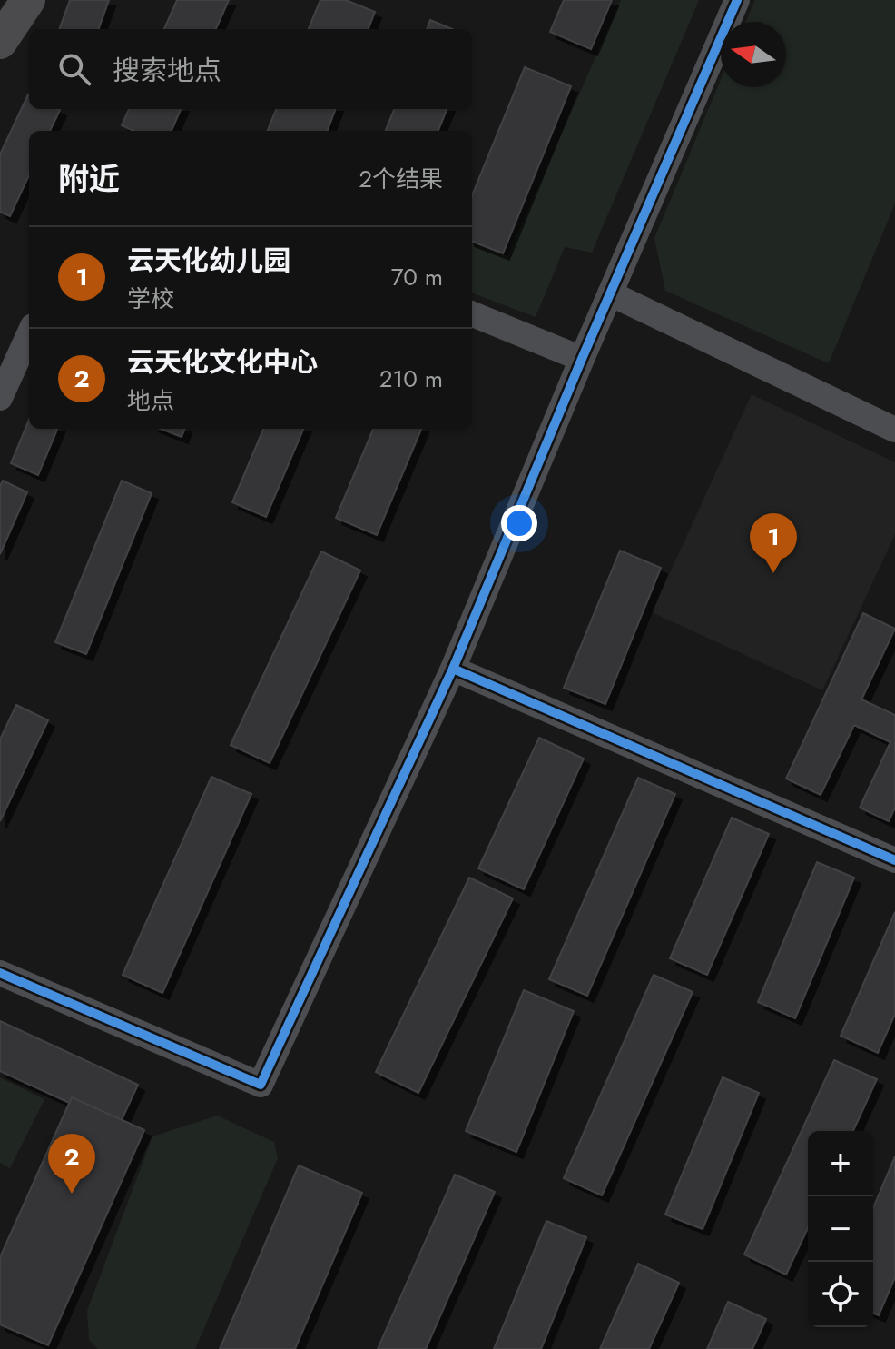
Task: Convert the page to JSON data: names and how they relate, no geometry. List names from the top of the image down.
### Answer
{
  "north": "left",
  "page": {
    "search": "搜索地点",
    "heading": ["附近", "2个结果"],
    "list": [
      {
        "mark": "1",
        "name": "云天化幼儿园",
        "note": "学校",
        "value": "70 m"
      },
      {
        "mark": "2",
        "name": "云天化文化中心",
        "note": "地点",
        "value": "210 m"
      }
    ],
    "pins": ["1", "2"],
    "map_buttons": ["+", "−"]
  }
}
